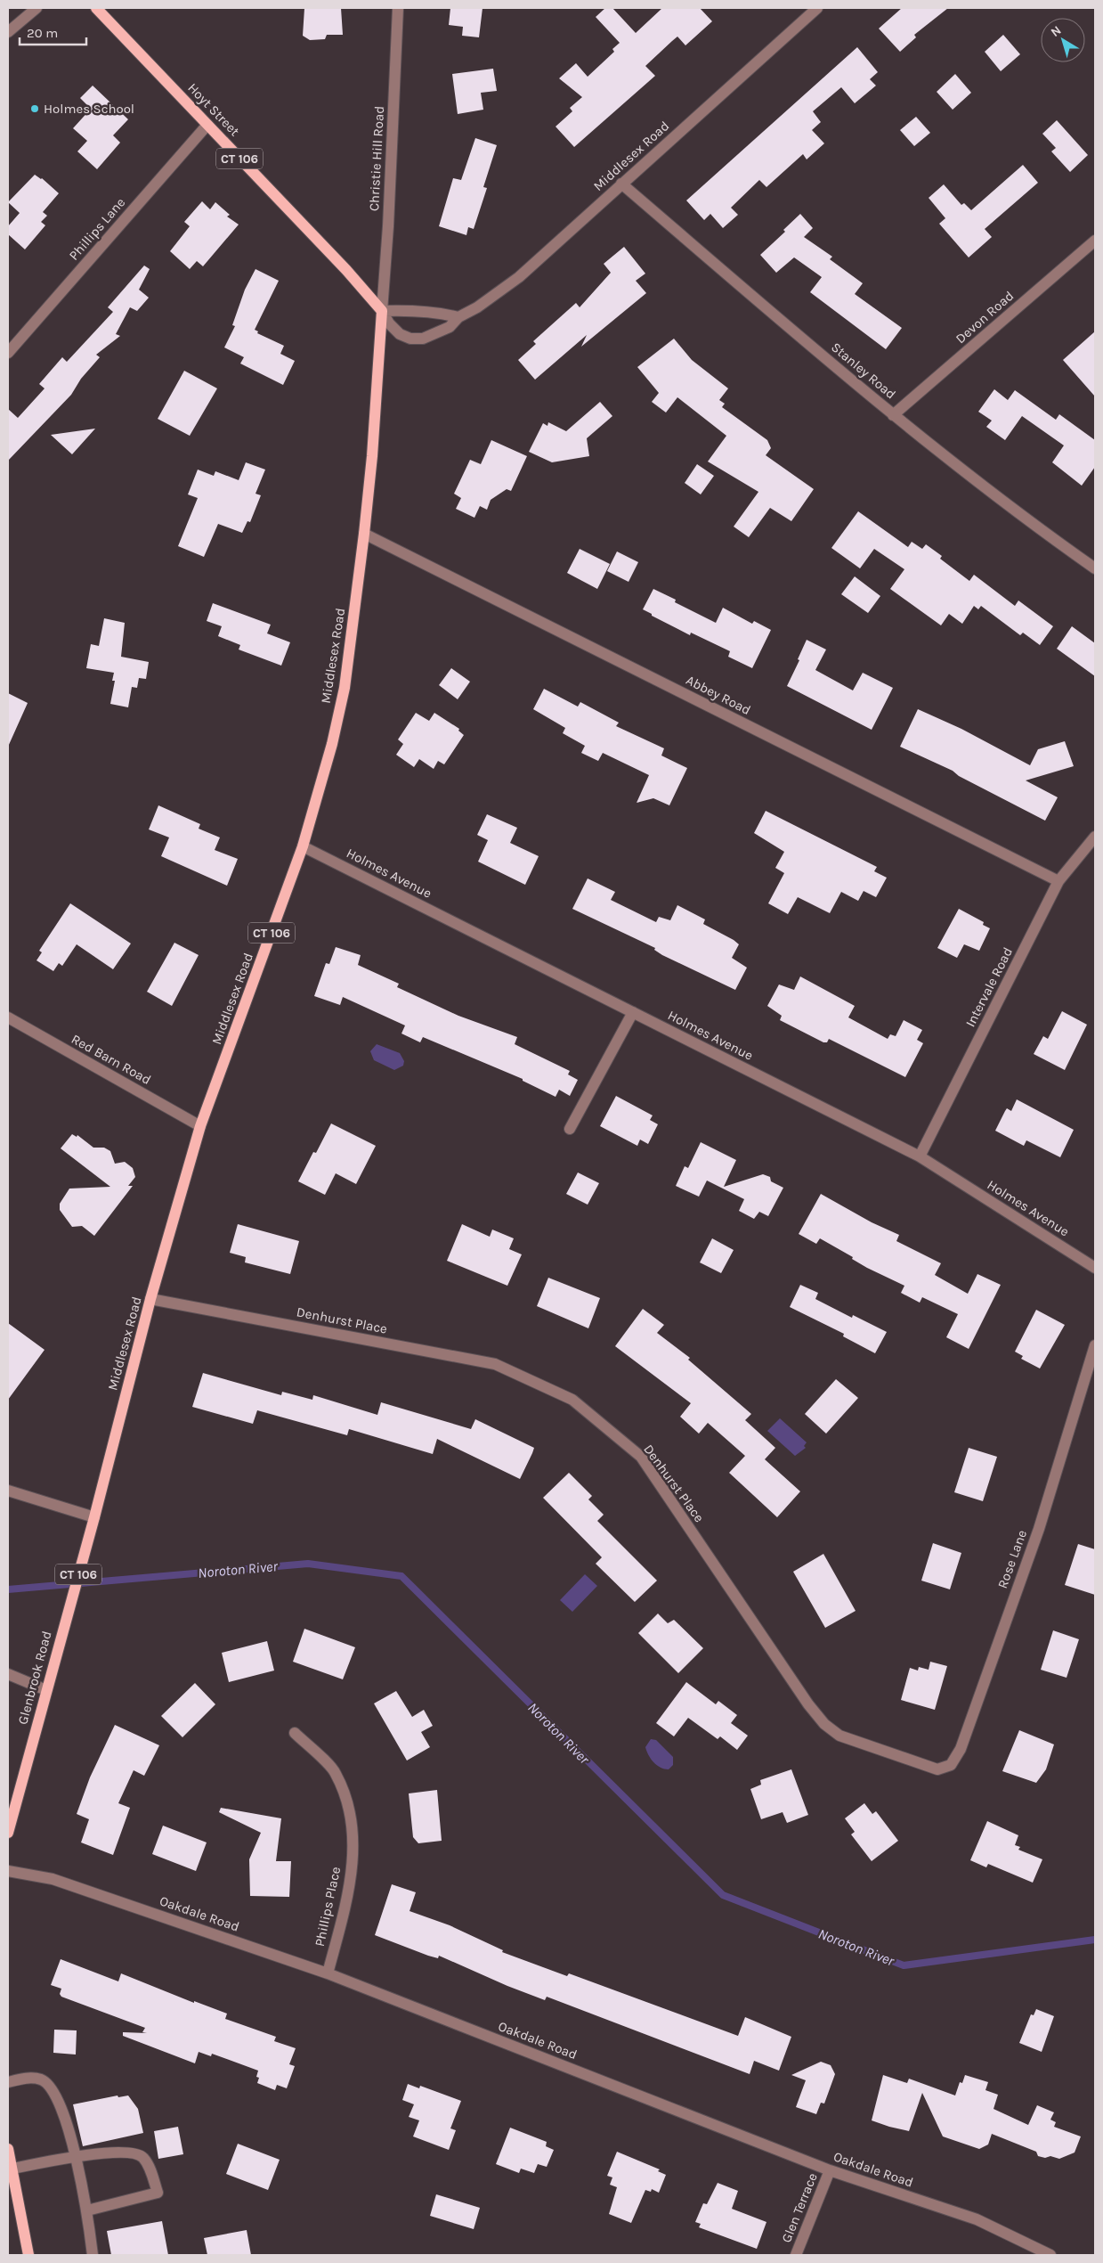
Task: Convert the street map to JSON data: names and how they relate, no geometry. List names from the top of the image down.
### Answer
{
  "streets": {
    "main road": [
      "Hoyt Street",
      "Middlesex Road",
      "CT 106",
      "Glenbrook Road"
    ],
    "street": [
      "Christie Hill Road",
      "Phillips Lane",
      "Devon Road",
      "Stanley Road",
      "Abbey Road",
      "Holmes Avenue",
      "Intervale Road",
      "Red Barn Road",
      "Denhurst Place",
      "Rose Lane",
      "Phillips Place",
      "Oakdale Road",
      "Glen Terrace"
    ]
  },
  "crossings": [
    ["Hoyt Street", "Middlesex Road"],
    ["Hoyt Street", "Christie Hill Road"],
    ["Hoyt Street", "Phillips Lane"],
    ["Middlesex Road", "Christie Hill Road"],
    ["Middlesex Road", "Stanley Road"],
    ["Middlesex Road", "Abbey Road"],
    ["Middlesex Road", "Holmes Avenue"],
    ["Middlesex Road", "Red Barn Road"],
    ["Middlesex Road", "Denhurst Place"],
    ["Middlesex Road", "Glenbrook Road"],
    ["Devon Road", "Stanley Road"],
    ["Abbey Road", "Intervale Road"],
    ["Holmes Avenue", "Intervale Road"],
    ["Denhurst Place", "Rose Lane"],
    ["Phillips Place", "Oakdale Road"],
    ["Oakdale Road", "Glen Terrace"]
  ],
  "water": ["Noroton River"],
  "places": ["Holmes School"],
  "scale_bar": "20 m",
  "north": "top left"
}
